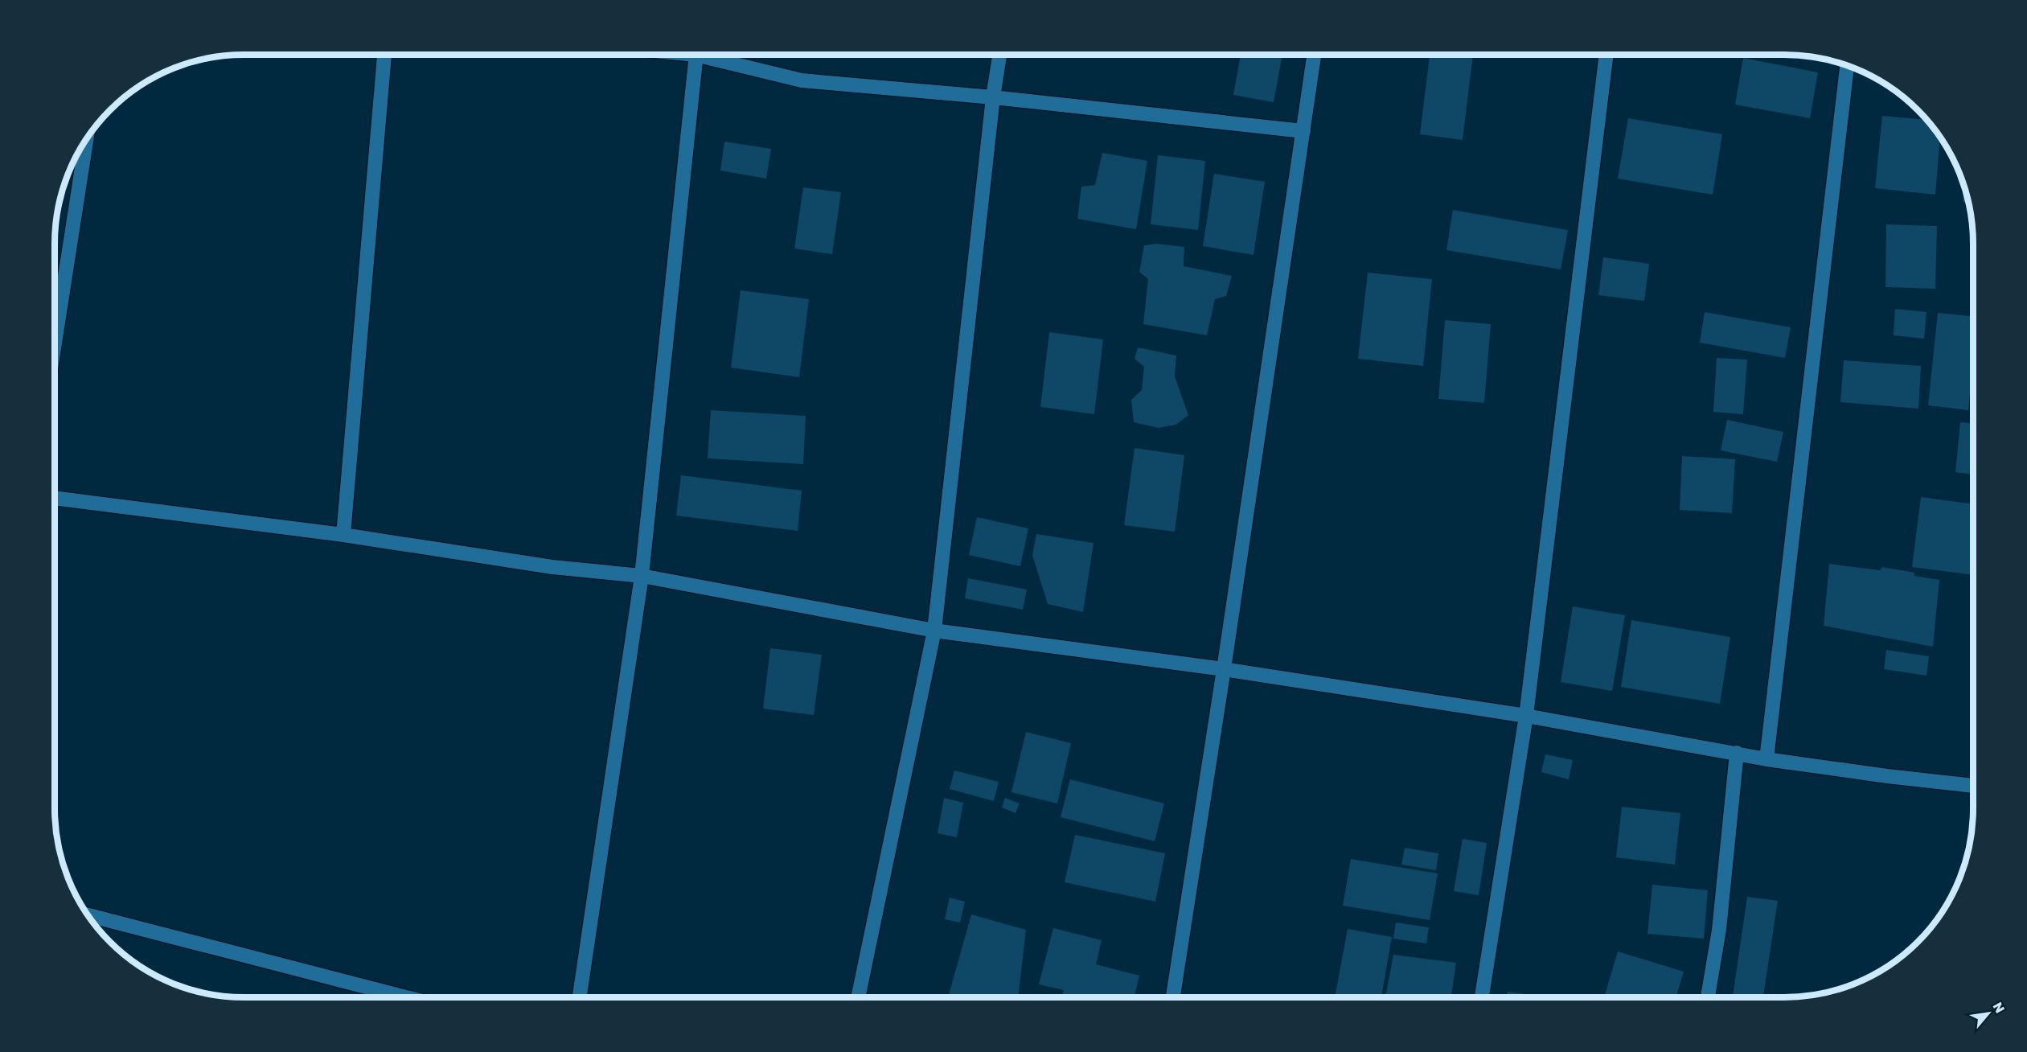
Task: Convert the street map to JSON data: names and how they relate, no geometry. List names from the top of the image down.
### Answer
{
  "north": "top right"
}
